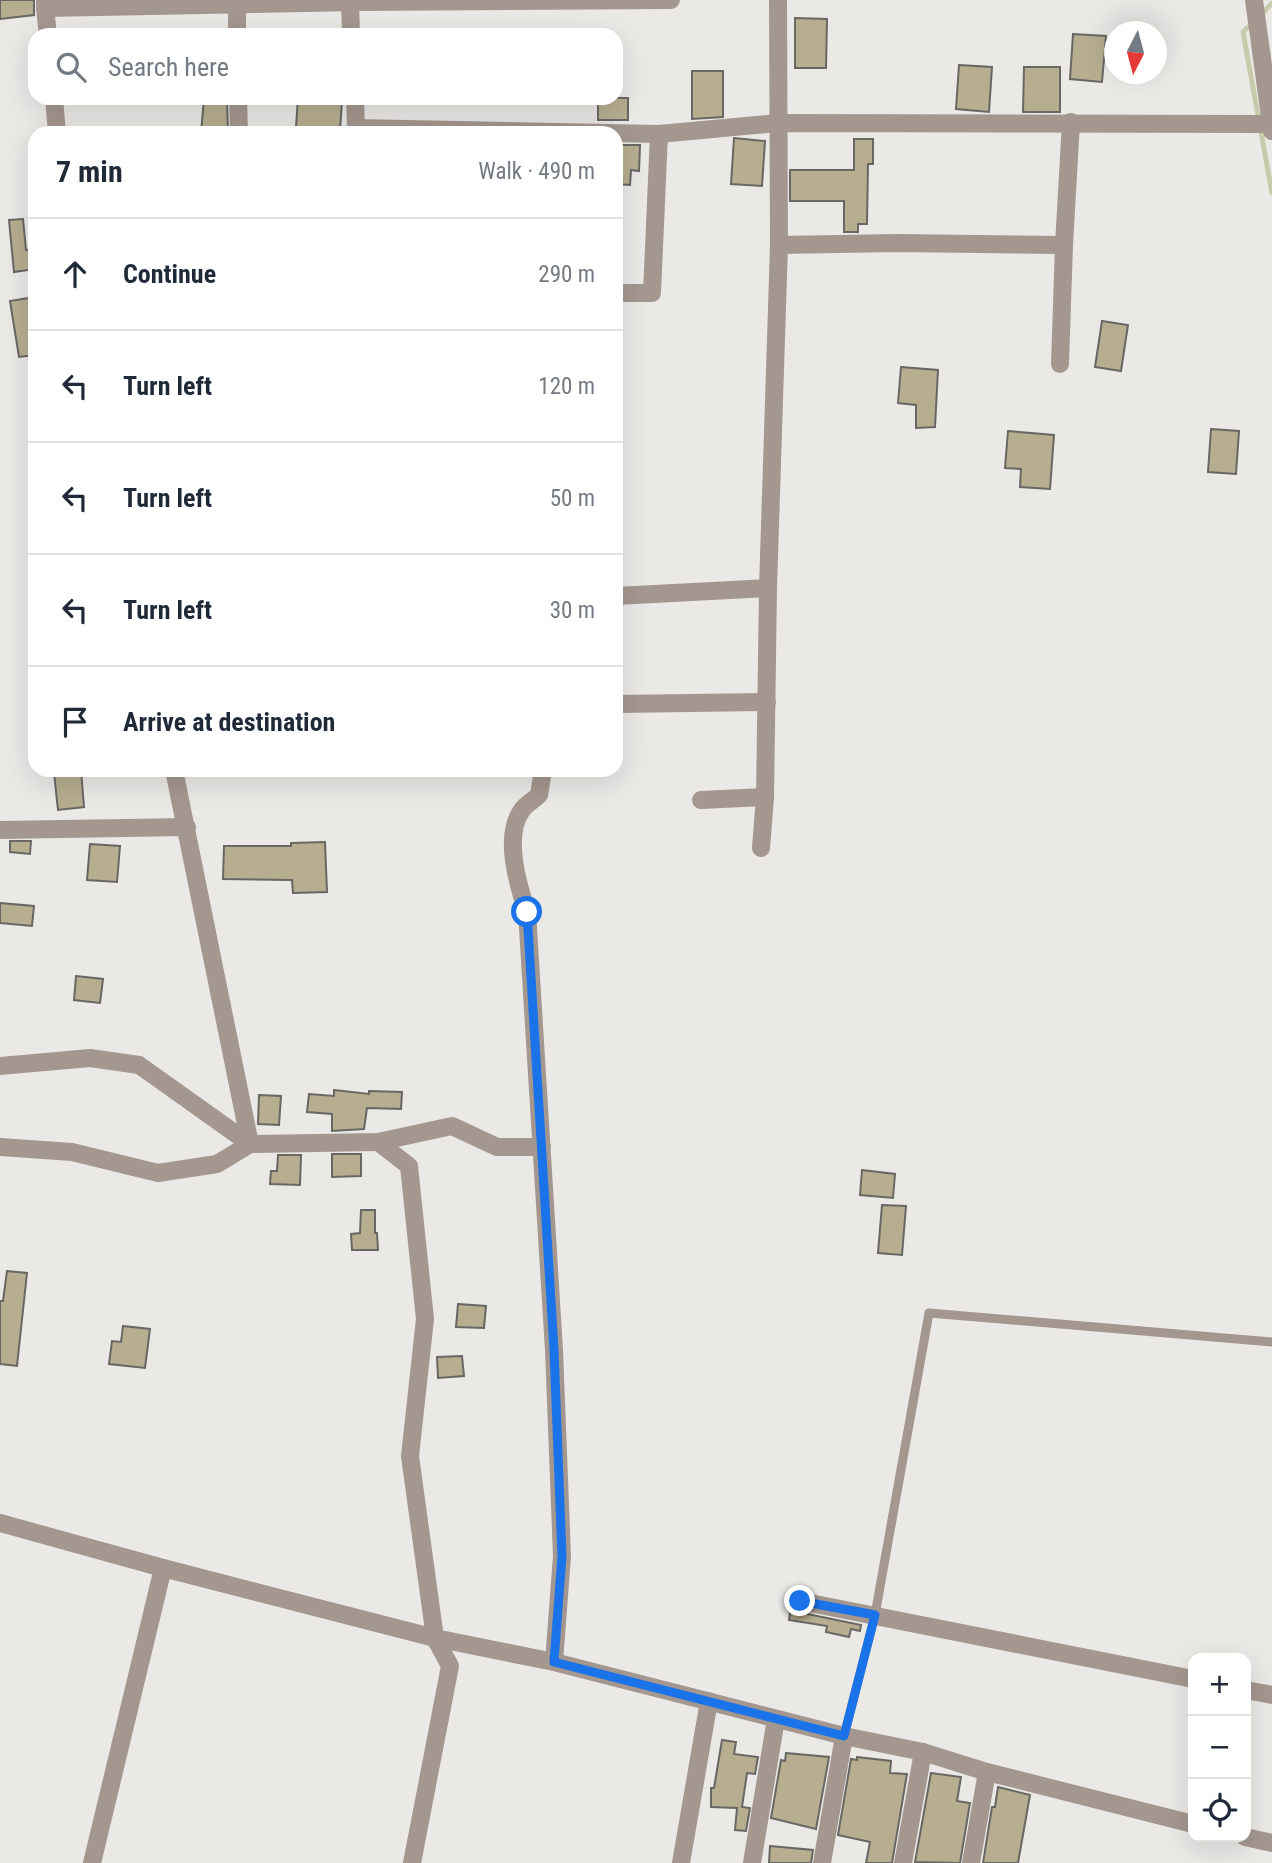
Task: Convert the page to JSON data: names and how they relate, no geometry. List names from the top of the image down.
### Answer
{
  "north": "bottom",
  "page": {
    "search": "Search here",
    "heading": ["7 min", "Walk · 490 m"],
    "list": [
      ["Continue", "290 m"],
      ["Turn left", "120 m"],
      ["Turn left", "50 m"],
      ["Turn left", "30 m"],
      "Arrive at destination"
    ],
    "map_buttons": ["+", "−"]
  }
}
